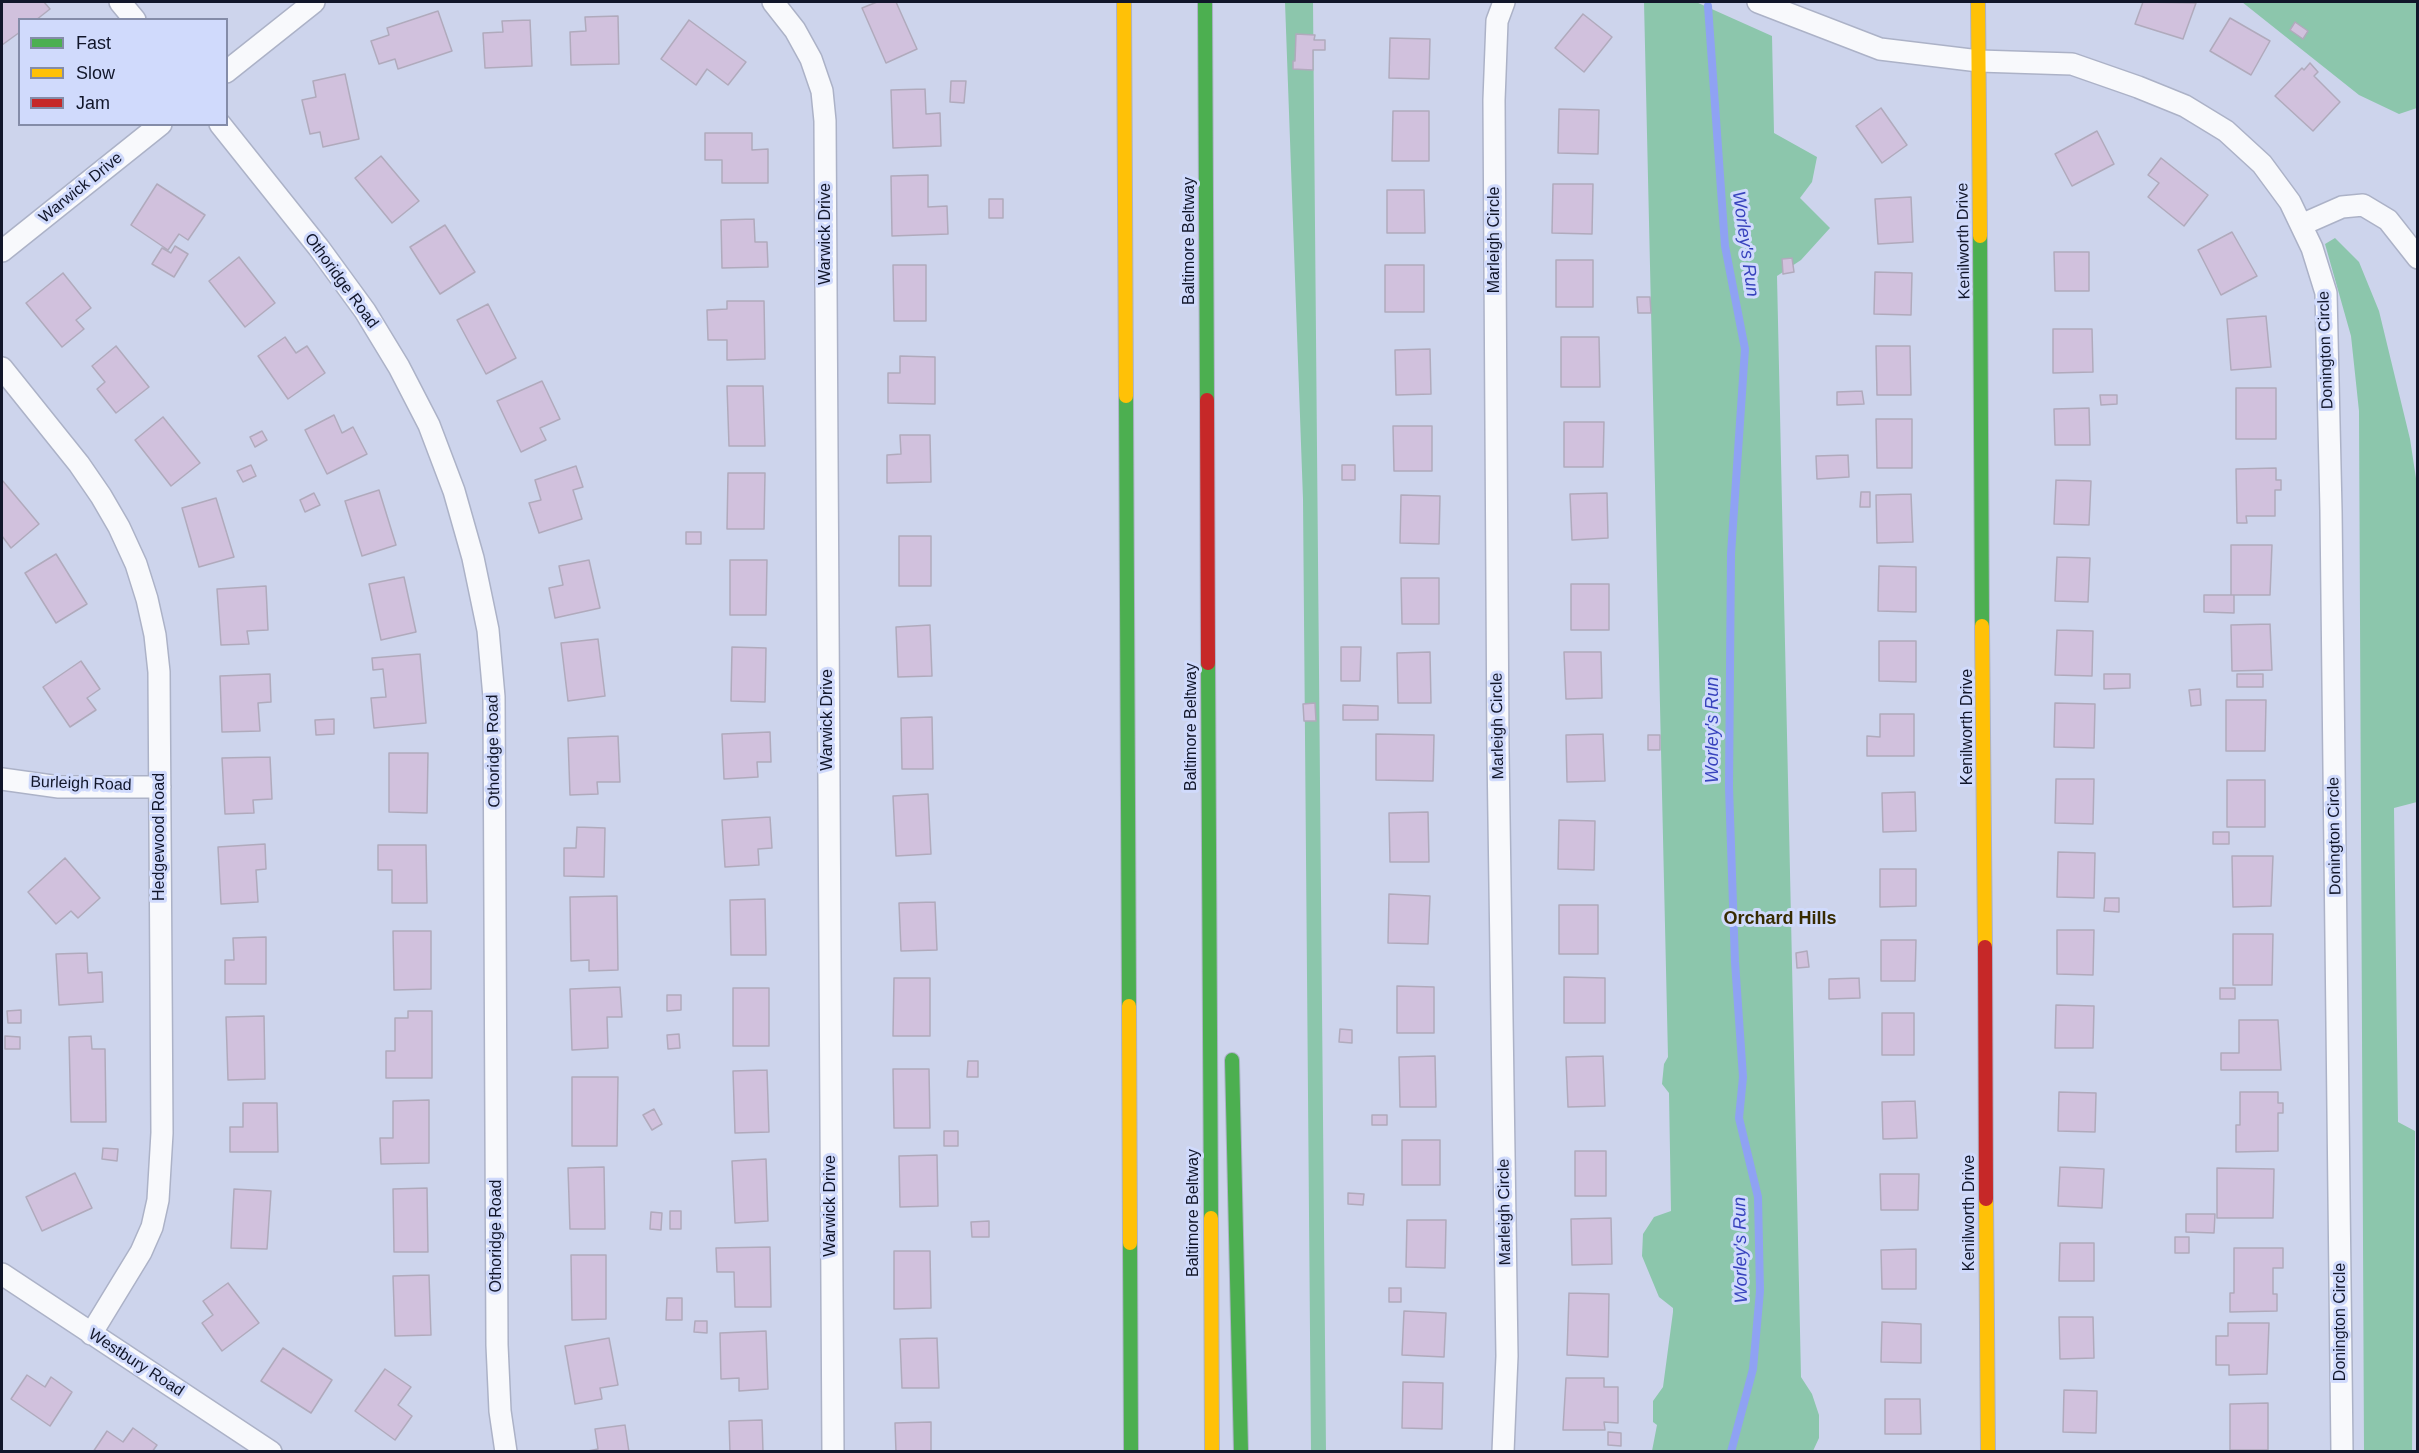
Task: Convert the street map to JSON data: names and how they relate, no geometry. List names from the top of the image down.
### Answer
{
  "streets": {
    "main road": ["Baltimore Beltway", "Kenilworth Drive"],
    "street": [
      "Warwick Drive",
      "Marleigh Circle",
      "Othoridge Road",
      "Donington Circle",
      "Burleigh Road",
      "Hedgewood Road",
      "Westbury Road"
    ]
  },
  "crossings": [
    ["Kenilworth Drive", "Donington Circle"],
    ["Burleigh Road", "Hedgewood Road"],
    ["Hedgewood Road", "Westbury Road"]
  ],
  "districts": ["Orchard Hills"],
  "water": ["Worley's Run"],
  "legend": ["Fast", "Slow", "Jam"]
}
